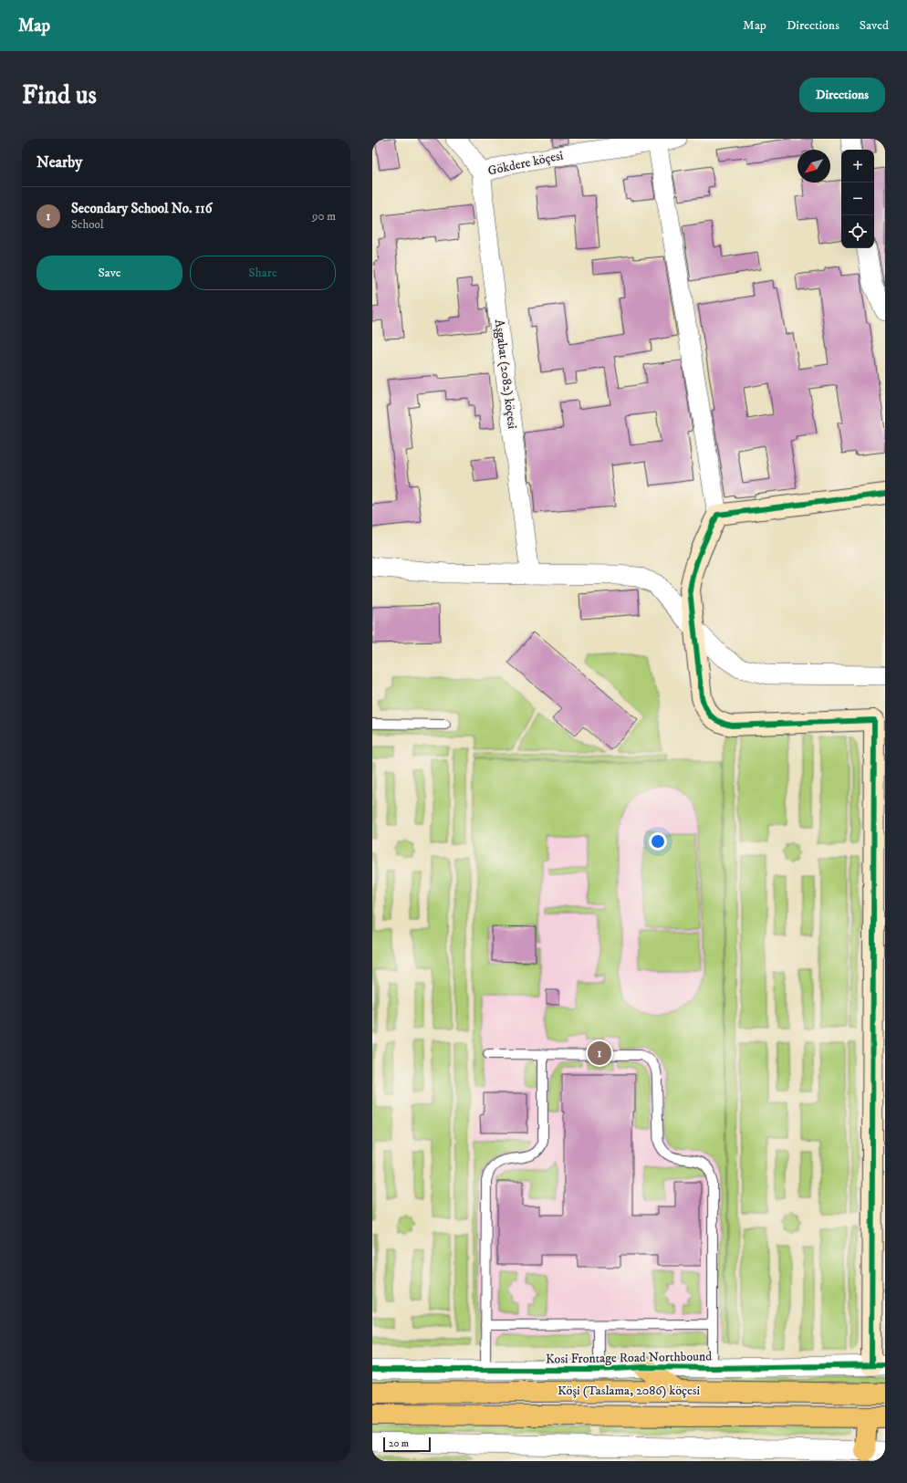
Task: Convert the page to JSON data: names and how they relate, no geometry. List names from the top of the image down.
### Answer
{
  "streets": {
    "main road": ["Köşi (Taslama, 2086) köçesi"],
    "street": ["Gökdere köçesi", "Aşgabat (2082) köçesi", "Kosi Frontage Road Northbound"]
  },
  "crossings": [
    ["Gökdere köçesi", "Aşgabat (2082) köçesi"]
  ],
  "scale_bar": "20 m",
  "north": "bottom left",
  "page": {
    "header": "Map",
    "nav": ["Map", "Directions", "Saved"],
    "buttons": [
      "Directions",
      ["Save", "Share"]
    ],
    "title": "Find us",
    "heading": "Nearby",
    "map_buttons": ["+", "−"],
    "list": [
      {
        "mark": "1",
        "name": "Secondary School No. 116",
        "note": "School",
        "value": "90 m"
      }
    ],
    "pins": "1",
    "scale": "20 m"
  }
}
